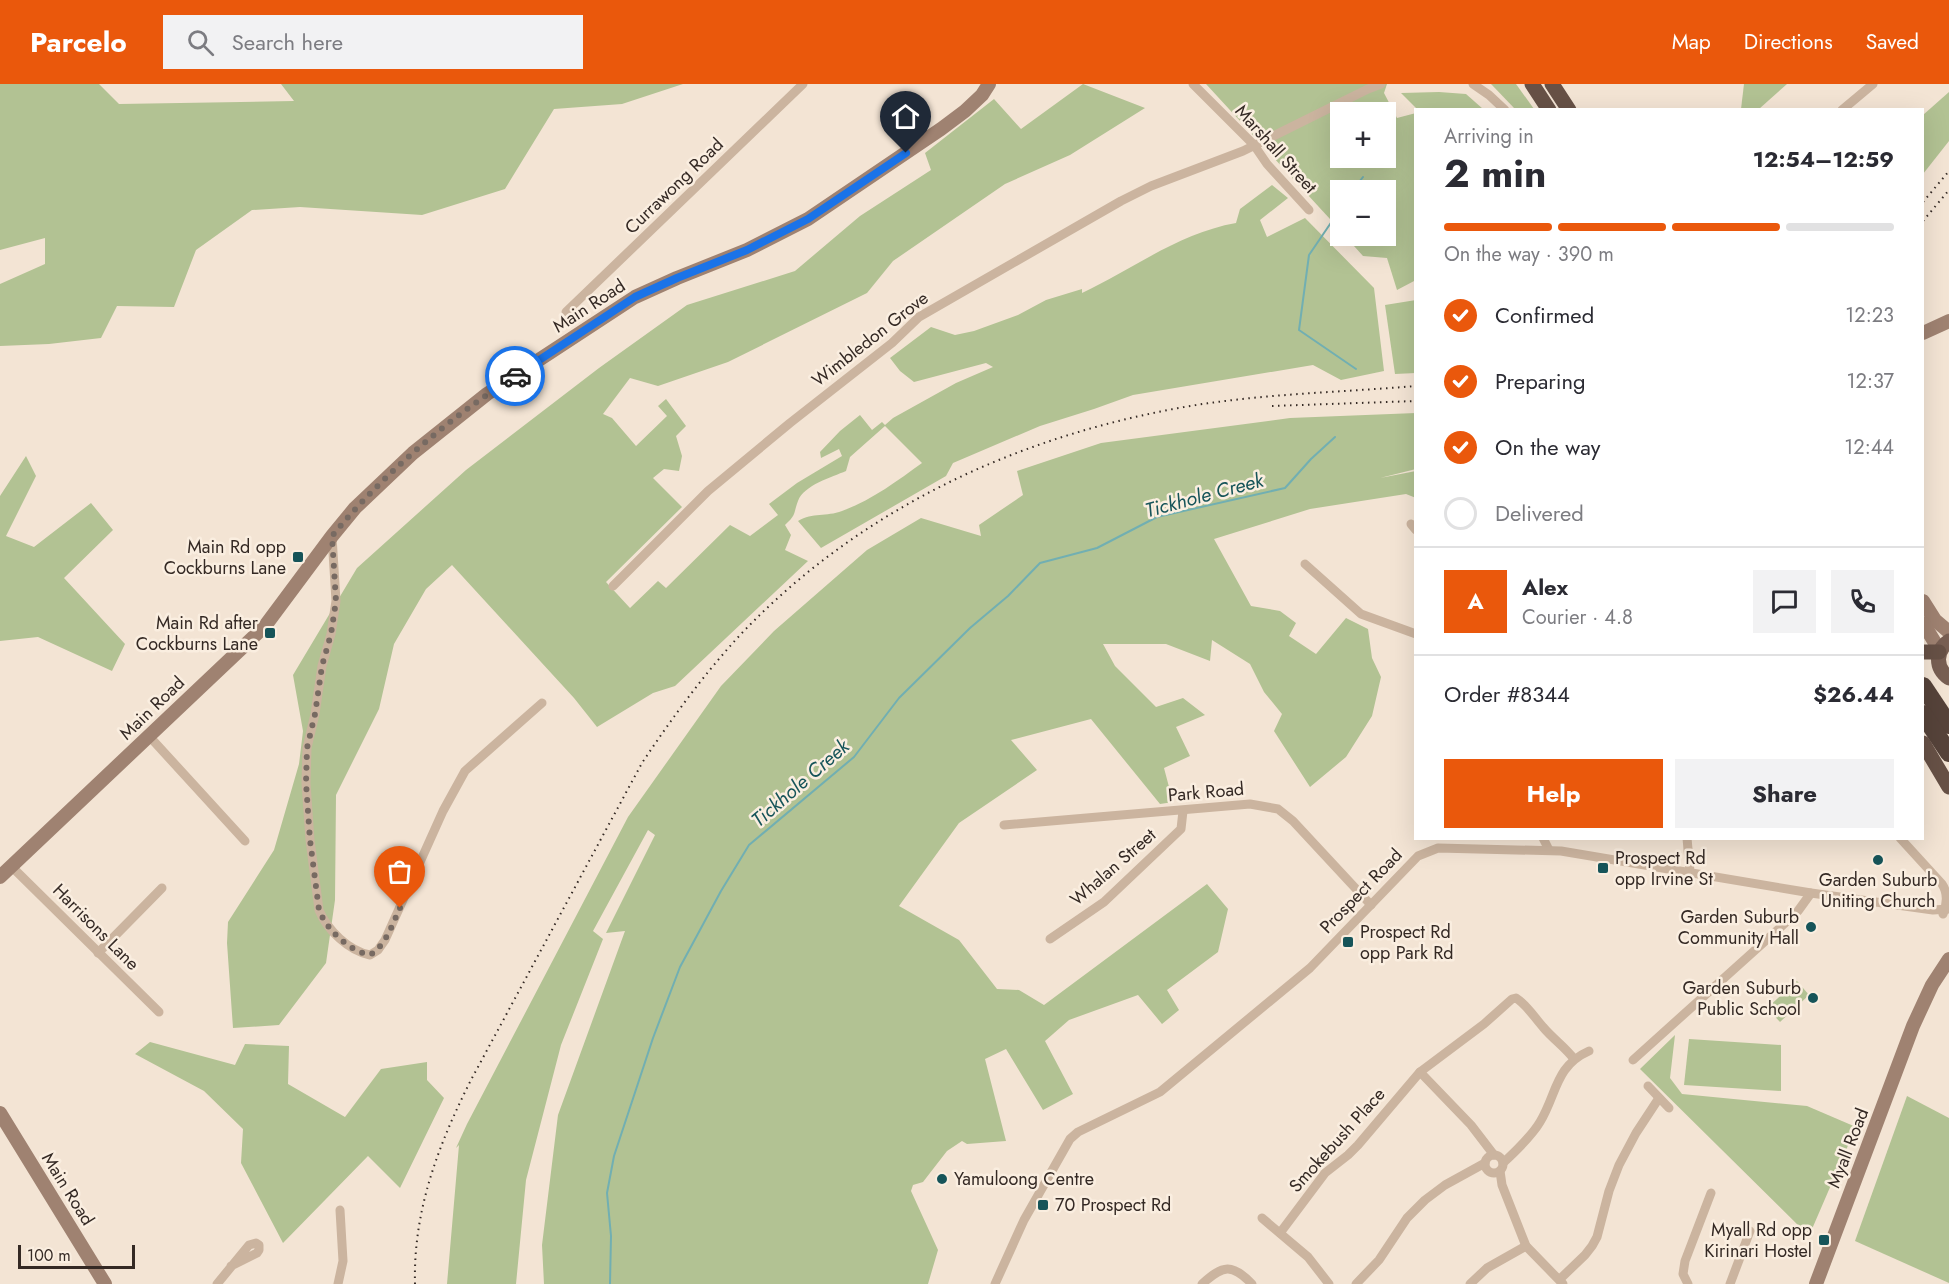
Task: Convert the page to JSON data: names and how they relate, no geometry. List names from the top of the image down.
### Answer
{
  "streets": {
    "main road": ["Main Road", "Myall Road"],
    "street": [
      "Marshall Street",
      "Currawong Road",
      "Wimbledon Grove",
      "Park Road",
      "Whalan Street",
      "Prospect Road",
      "Harrisons Lane",
      "Smokebush Place"
    ]
  },
  "crossings": [
    ["Marshall Street", "Wimbledon Grove"],
    ["Main Road", "Harrisons Lane"],
    ["Park Road", "Whalan Street"],
    ["Park Road", "Prospect Road"]
  ],
  "water": ["Tickhole Creek"],
  "places": {
    "transit": [
      "Main Rd opp Cockburns Lane",
      "Main Rd after Cockburns Lane",
      "Prospect Rd opp Irvine St",
      "Prospect Rd opp Park Rd",
      "70 Prospect Rd",
      "Myall Rd opp Kirinari Hostel"
    ],
    "other": [
      "Garden Suburb Uniting Church",
      "Garden Suburb Community Hall",
      "Garden Suburb Public School",
      "Yamuloong Centre"
    ]
  },
  "scale_bar": "100 m",
  "page": {
    "header": "Parcelo",
    "search": "Search here",
    "nav": ["Map", "Directions", "Saved"],
    "map_buttons": ["+", "−"],
    "heading": ["2 min", "Arriving in", "12:54–12:59"],
    "panel": [
      "Alex",
      "Courier · 4.8",
      "Order #8344",
      "$26.44"
    ],
    "bar": "On the way · 390 m",
    "list": [
      ["Confirmed", "12:23"],
      ["Preparing", "12:37"],
      ["On the way", "12:44"],
      "Delivered"
    ],
    "round": "A",
    "buttons": ["Help", "Share"],
    "scale": "100 m"
  }
}
